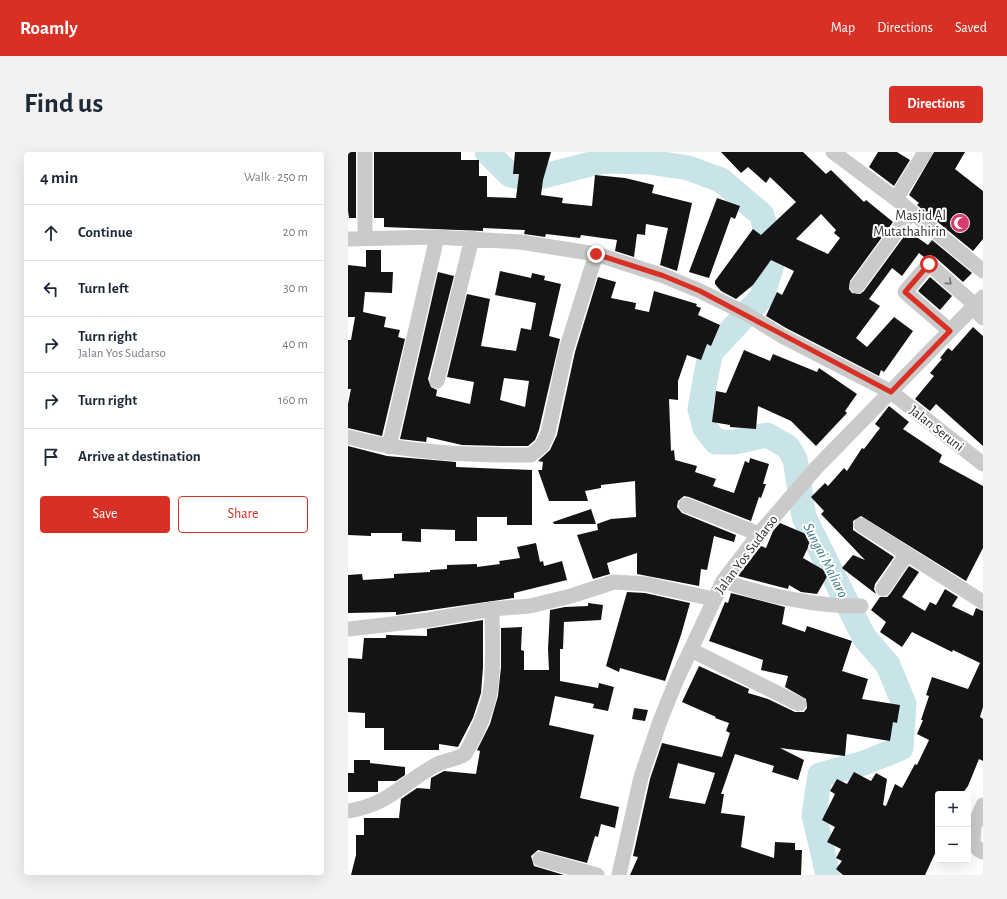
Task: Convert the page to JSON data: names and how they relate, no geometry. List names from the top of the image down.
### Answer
{
  "streets": {
    "street": ["Jalan Seruni", "Jalan Yos Sudarso"]
  },
  "crossings": [
    ["Jalan Seruni", "Jalan Yos Sudarso"]
  ],
  "water": ["Sungai Maliaro"],
  "places": {
    "mosque": ["Masjid Al Mutathahirin"]
  },
  "page": {
    "header": "Roamly",
    "nav": ["Map", "Directions", "Saved"],
    "buttons": [
      "Directions",
      ["Save", "Share"]
    ],
    "title": "Find us",
    "heading": ["4 min", "Walk · 250 m"],
    "list": [
      ["Continue", "20 m"],
      ["Turn left", "30 m"],
      ["Turn right", "Jalan Yos Sudarso", "40 m"],
      ["Turn right", "160 m"],
      "Arrive at destination"
    ],
    "map_buttons": ["+", "−"]
  }
}
